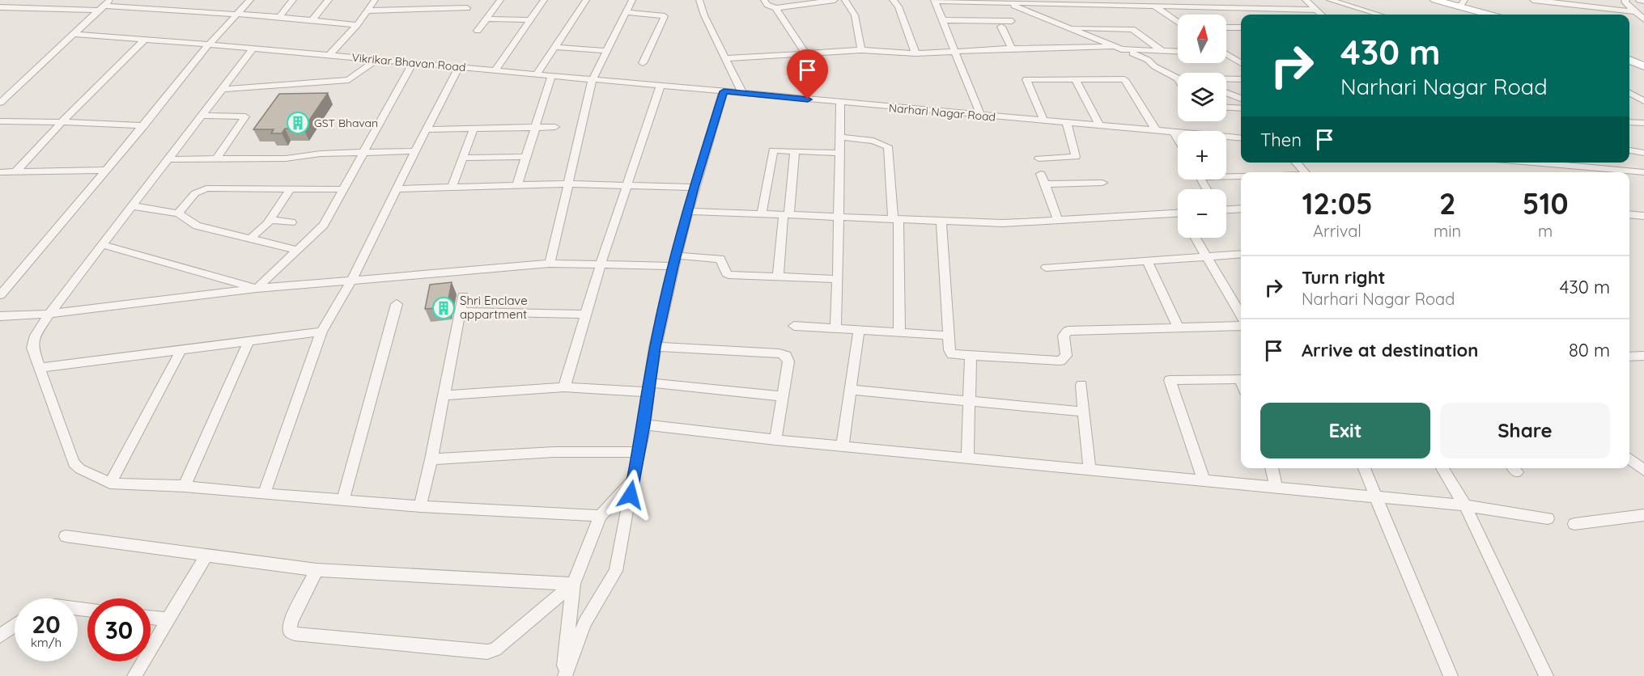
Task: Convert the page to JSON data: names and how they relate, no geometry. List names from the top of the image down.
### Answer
{
  "streets": {
    "street": ["Vikrikar Bhavan Road", "Narhari Nagar Road"]
  },
  "crossings": [
    ["Vikrikar Bhavan Road", "Narhari Nagar Road"]
  ],
  "places": {
    "building": ["GST Bhavan", "Shri Enclave appartment"]
  },
  "north": "top",
  "page": {
    "map_buttons": ["+", "−"],
    "turn": ["430 m", "Narhari Nagar Road"],
    "then": "Then",
    "eta": [
      "12:05",
      "Arrival",
      "2",
      "min",
      "510",
      "m"
    ],
    "list": [
      {
        "name": "Turn right",
        "note": "Narhari Nagar Road",
        "value": "430 m"
      },
      {
        "name": "Arrive at destination",
        "value": "80 m"
      }
    ],
    "buttons": ["Exit", "Share"],
    "speed": "20 km/h",
    "limit": "30"
  }
}
